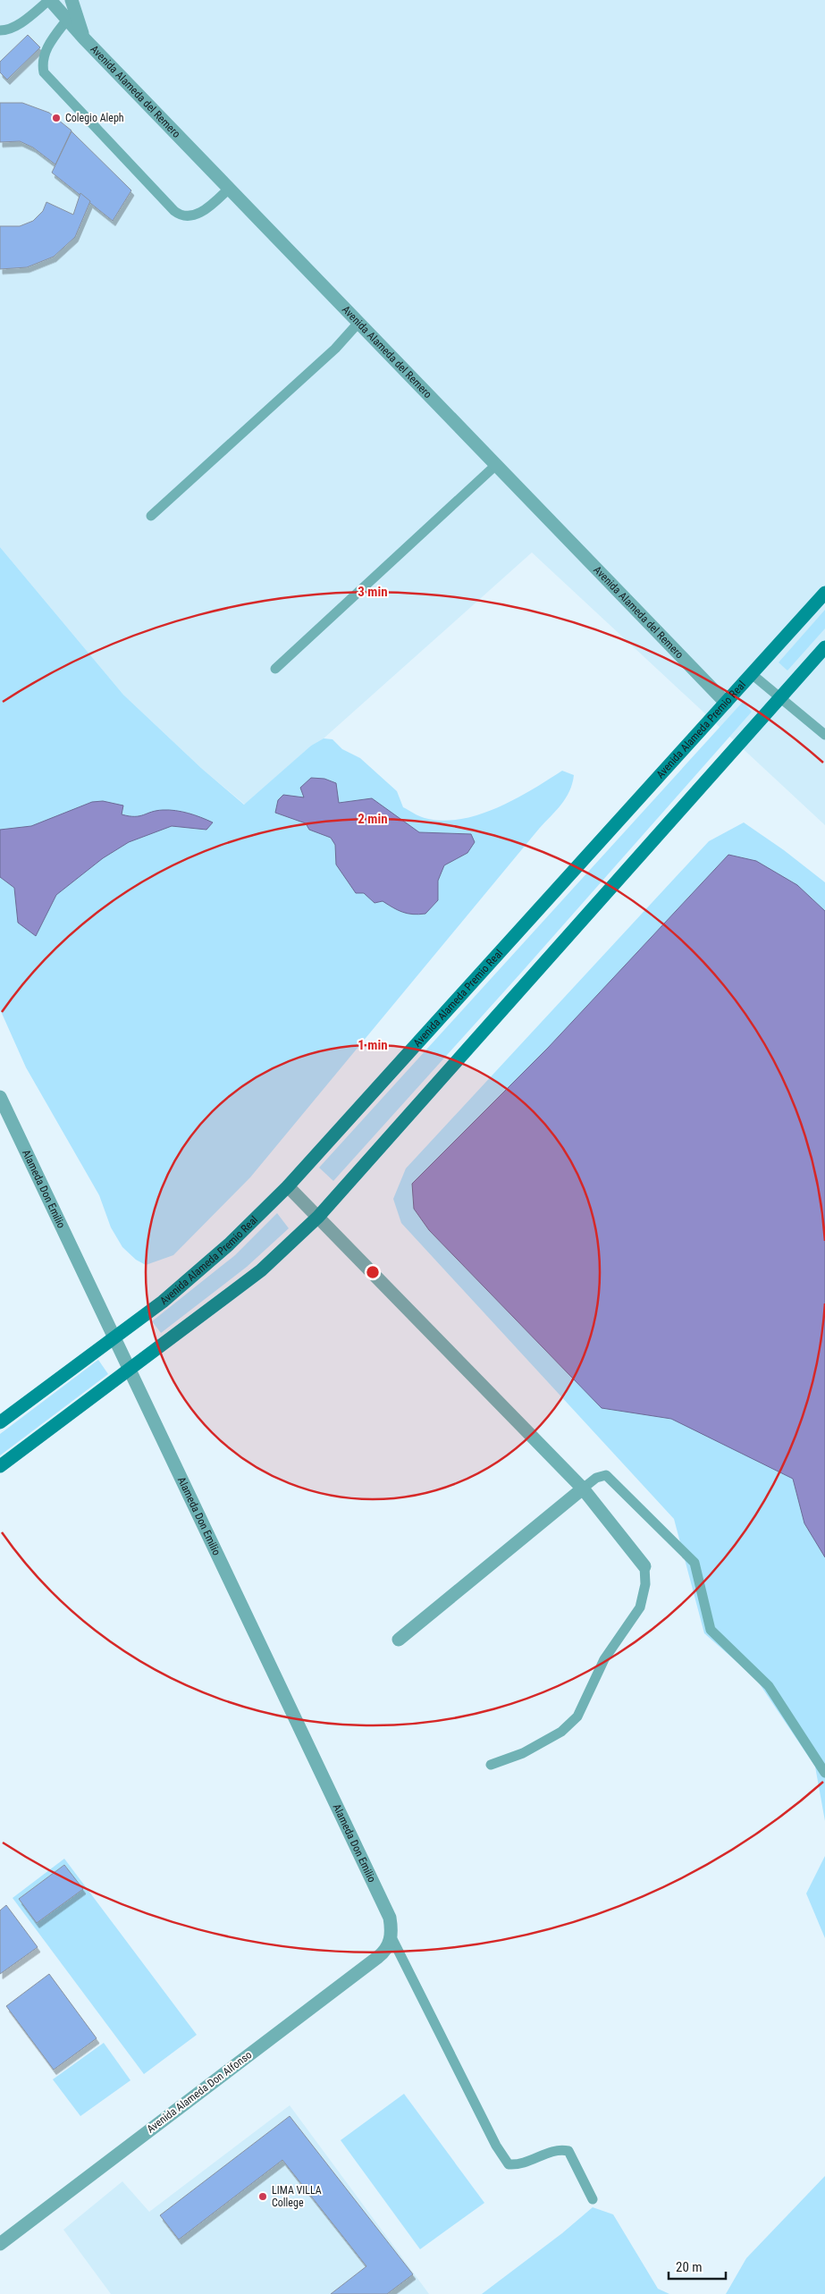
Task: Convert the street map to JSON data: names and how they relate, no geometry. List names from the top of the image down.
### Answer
{
  "streets": {
    "street": [
      "Avenida Alameda del Remero",
      "Avenida Alameda Premio Real",
      "Alameda Don Emilio",
      "Avenida Alameda Don Alfonso"
    ]
  },
  "crossings": [
    ["Avenida Alameda del Remero", "Avenida Alameda Premio Real"],
    ["Avenida Alameda Premio Real", "Alameda Don Emilio"],
    ["Alameda Don Emilio", "Avenida Alameda Don Alfonso"]
  ],
  "places": ["Colegio Aleph", "LIMA VILLA College"],
  "scale_bar": "20 m",
  "rings": ["3 min", "2 min", "1 min"]
}
